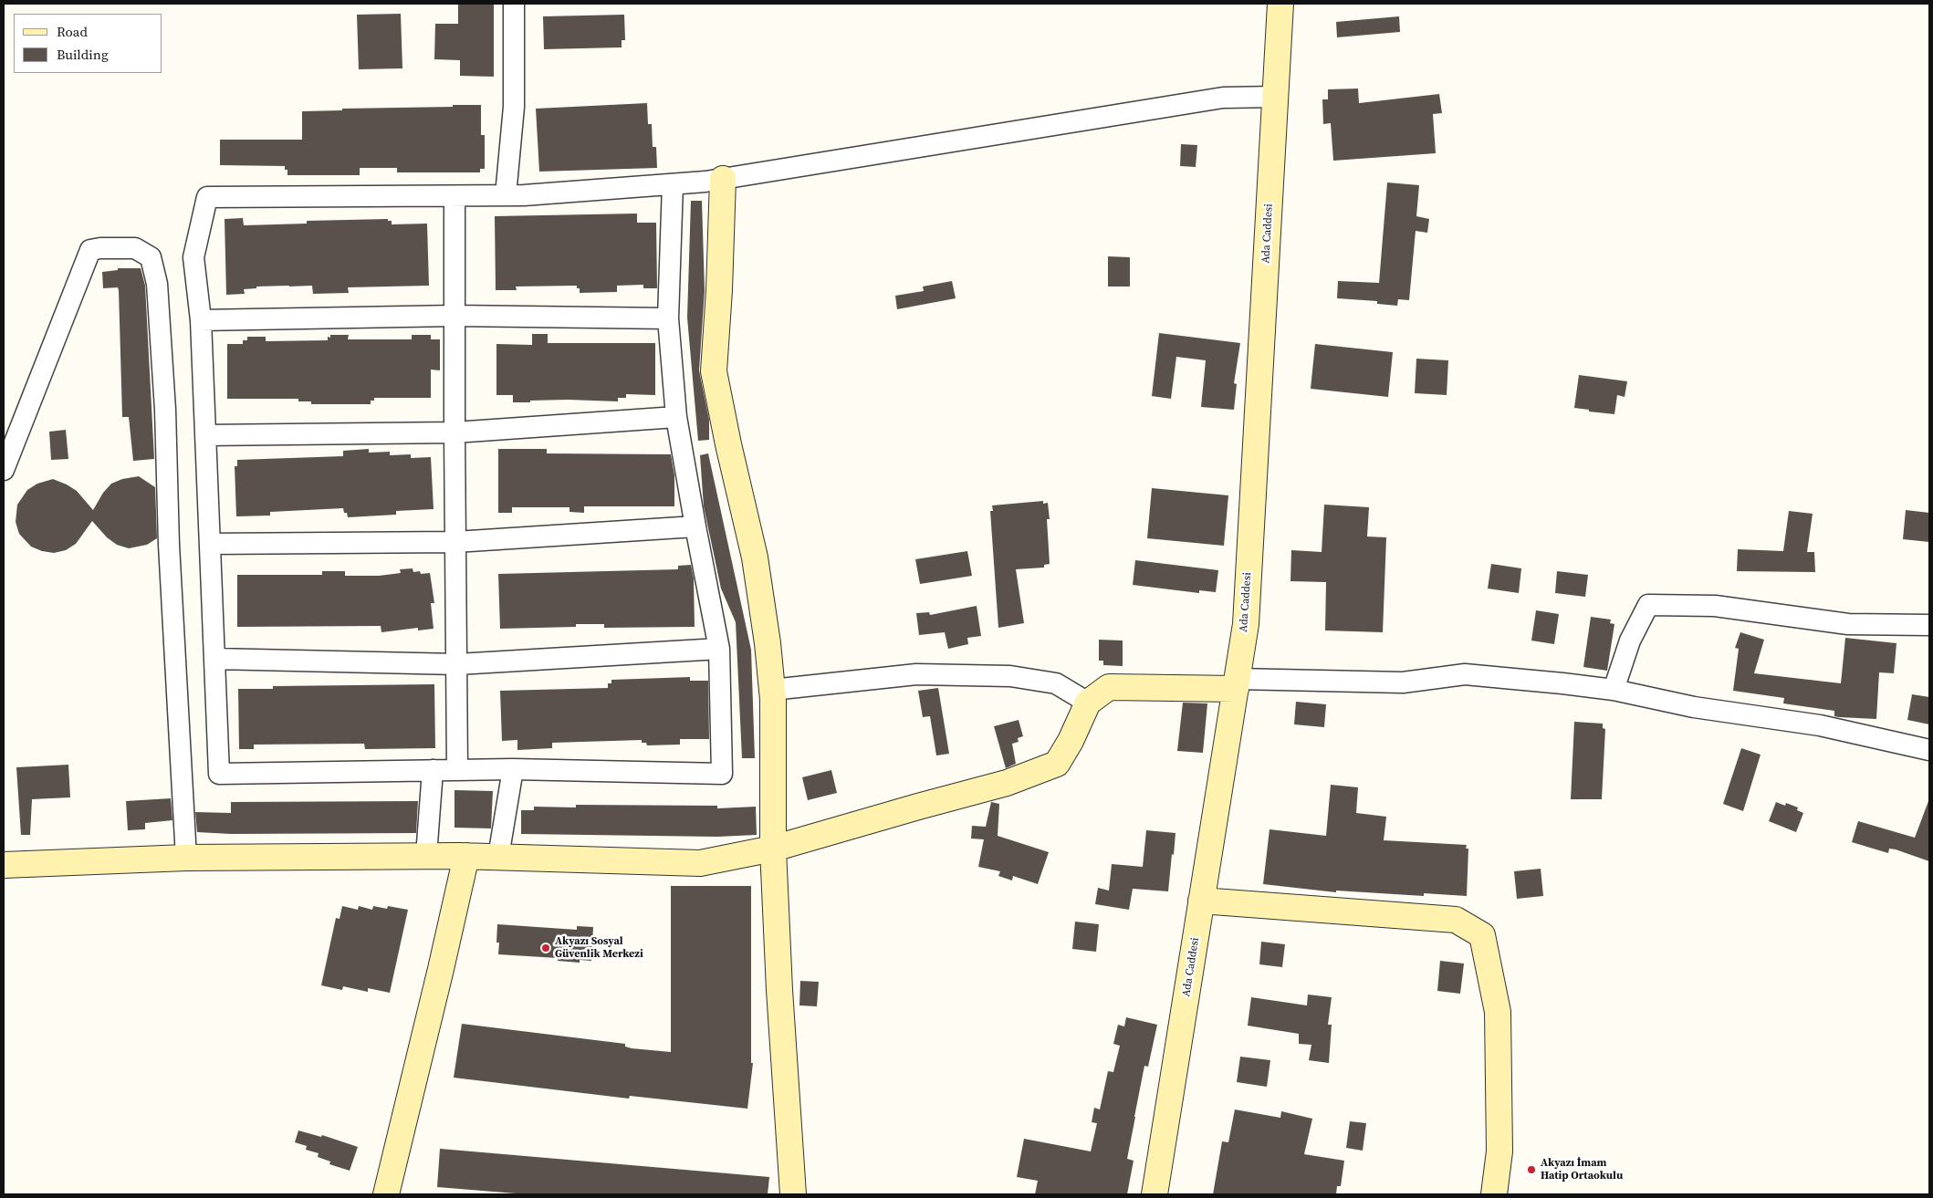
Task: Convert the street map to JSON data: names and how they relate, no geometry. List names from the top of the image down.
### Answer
{
  "streets": {
    "main road": ["Ada Caddesi"]
  },
  "places": ["Akyazı Sosyal Güvenlik Merkezi", "Akyazı İmam Hatip Ortaokulu"],
  "legend": ["Road", "Building"]
}
